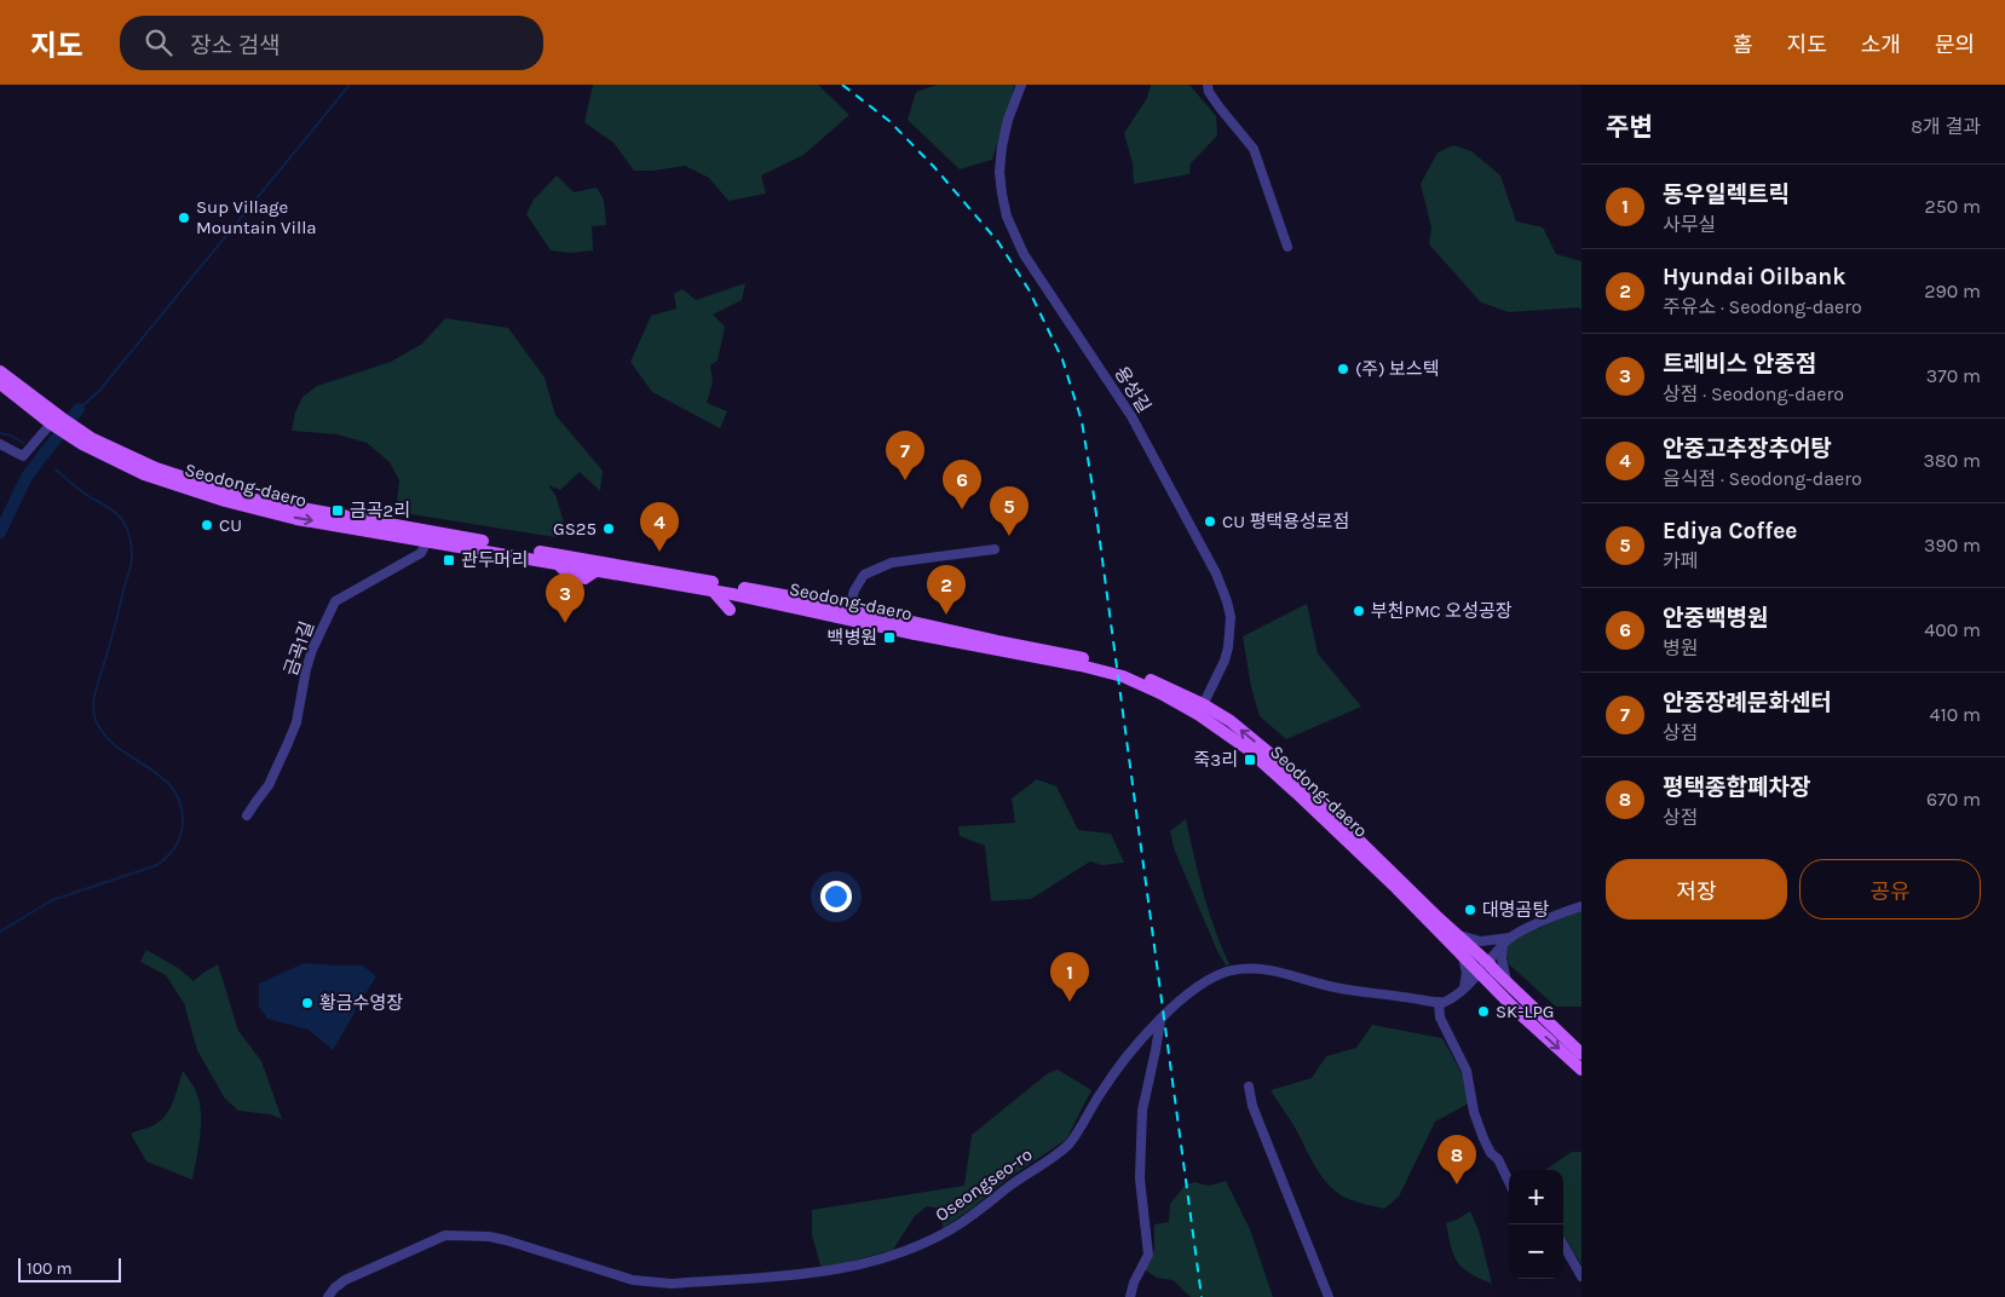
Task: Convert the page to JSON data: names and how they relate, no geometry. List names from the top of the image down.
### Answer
{
  "streets": {
    "main road": ["Seodong-daero"],
    "street": ["용성길", "금곡1길", "Oseongseo-ro"]
  },
  "crossings": [
    ["용성길", "Seodong-daero"],
    ["Seodong-daero", "금곡1길"]
  ],
  "places": {
    "other": [
      "Sup Village Mountain Villa",
      "(주) 보스텍",
      "CU 평택용성로점",
      "CU",
      "GS25",
      "부천PMC 오성공장",
      "대명곰탕",
      "황금수영장",
      "SK-LPG"
    ],
    "transit": [
      "금곡2리",
      "관두머리",
      "백병원",
      "죽3리"
    ]
  },
  "scale_bar": "100 m",
  "page": {
    "header": "지도",
    "search": "장소 검색",
    "nav": [
      "홈",
      "지도",
      "소개",
      "문의"
    ],
    "heading": ["주변", "8개 결과"],
    "list": [
      {
        "mark": "1",
        "name": "동우일렉트릭",
        "note": "사무실",
        "value": "250 m"
      },
      {
        "mark": "2",
        "name": "Hyundai Oilbank",
        "note": "주유소 · Seodong-daero",
        "value": "290 m"
      },
      {
        "mark": "3",
        "name": "트레비스 안중점",
        "note": "상점 · Seodong-daero",
        "value": "370 m"
      },
      {
        "mark": "4",
        "name": "안중고추장추어탕",
        "note": "음식점 · Seodong-daero",
        "value": "380 m"
      },
      {
        "mark": "5",
        "name": "Ediya Coffee",
        "note": "카페",
        "value": "390 m"
      },
      {
        "mark": "6",
        "name": "안중백병원",
        "note": "병원",
        "value": "400 m"
      },
      {
        "mark": "7",
        "name": "안중장례문화센터",
        "note": "상점",
        "value": "410 m"
      },
      {
        "mark": "8",
        "name": "평택종합폐차장",
        "note": "상점",
        "value": "670 m"
      }
    ],
    "pins": [
      "7",
      "6",
      "5",
      "4",
      "2",
      "3",
      "1",
      "8"
    ],
    "buttons": ["저장", "공유"],
    "map_buttons": ["+", "−"],
    "scale": "100 m"
  }
}
